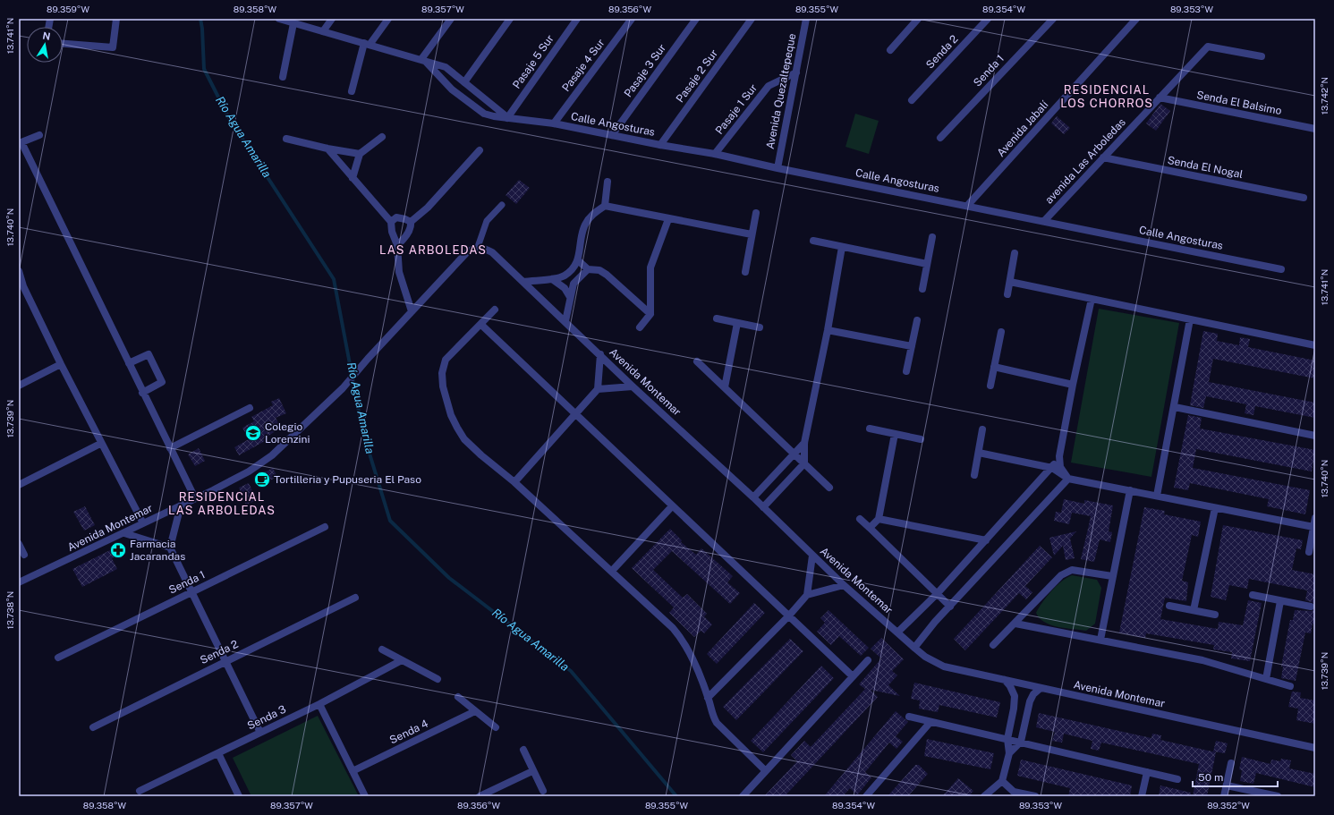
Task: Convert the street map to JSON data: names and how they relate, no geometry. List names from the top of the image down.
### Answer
{
  "streets": {
    "street": [
      "Senda 2",
      "Pasaje 5 Sur",
      "Pasaje 4 Sur",
      "Pasaje 3 Sur",
      "Senda 1",
      "Pasaje 2 Sur",
      "Avenida Quezaltepeque",
      "Senda El Balsimo",
      "Pasaje 1 Sur",
      "Calle Angosturas",
      "Avenida Jabalí",
      "avenida Las Arboledas",
      "Senda El Nogal",
      "Avenida Montemar",
      "Senda 3",
      "Senda 4"
    ]
  },
  "crossings": [
    ["Pasaje 5 Sur", "Calle Angosturas"],
    ["Pasaje 4 Sur", "Calle Angosturas"],
    ["Pasaje 3 Sur", "Calle Angosturas"],
    ["Pasaje 2 Sur", "Calle Angosturas"],
    ["Avenida Quezaltepeque", "Pasaje 1 Sur"],
    ["Avenida Quezaltepeque", "Calle Angosturas"],
    ["Senda El Balsimo", "avenida Las Arboledas"],
    ["Pasaje 1 Sur", "Calle Angosturas"],
    ["Calle Angosturas", "Avenida Jabalí"],
    ["Calle Angosturas", "avenida Las Arboledas"],
    ["avenida Las Arboledas", "Senda El Nogal"]
  ],
  "districts": ["RESIDENCIAL LOS CHORROS", "LAS ARBOLEDAS", "RESIDENCIAL LAS ARBOLEDAS"],
  "water": ["Río Agua Amarilla"],
  "places": {
    "school or university": ["Colegio Lorenzini"],
    "cafe": ["Tortilleria y Pupuseria El Paso"],
    "pharmacy": ["Farmacia Jacarandas"]
  },
  "scale_bar": "50 m",
  "north": "top",
  "coordinates": [
    "89.359°W",
    "89.358°W",
    "89.357°W",
    "89.356°W",
    "89.355°W",
    "89.354°W",
    "89.353°W",
    "13.741°N",
    "13.742°N",
    "13.740°N",
    "13.739°N",
    "13.738°N",
    "89.352°W"
  ]
}
